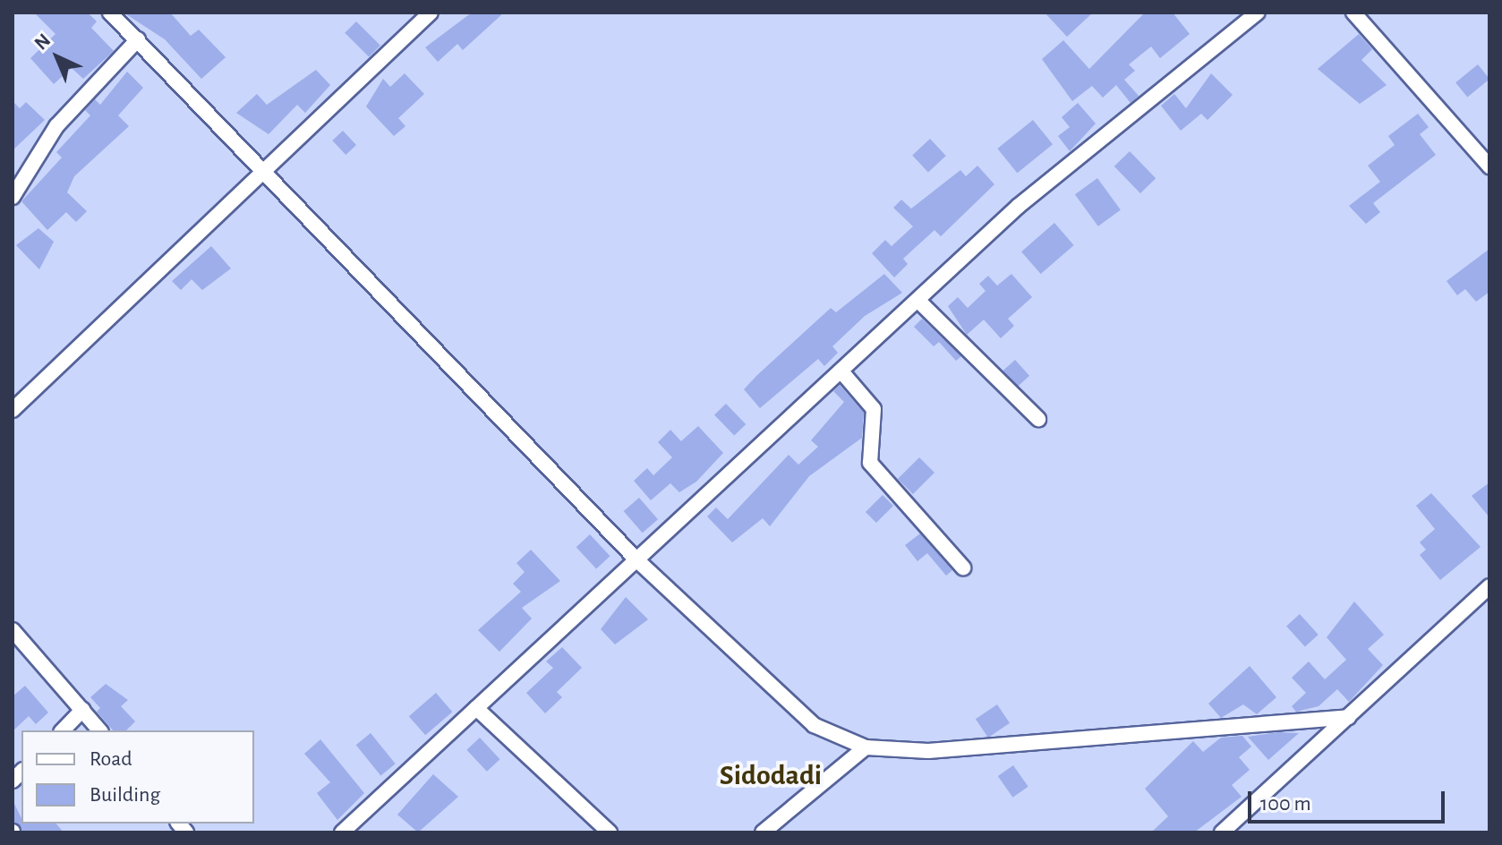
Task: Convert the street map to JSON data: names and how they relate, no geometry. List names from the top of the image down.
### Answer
{
  "districts": ["Sidodadi"],
  "legend": ["Road", "Building"],
  "scale_bar": "100 m",
  "north": "top left"
}
